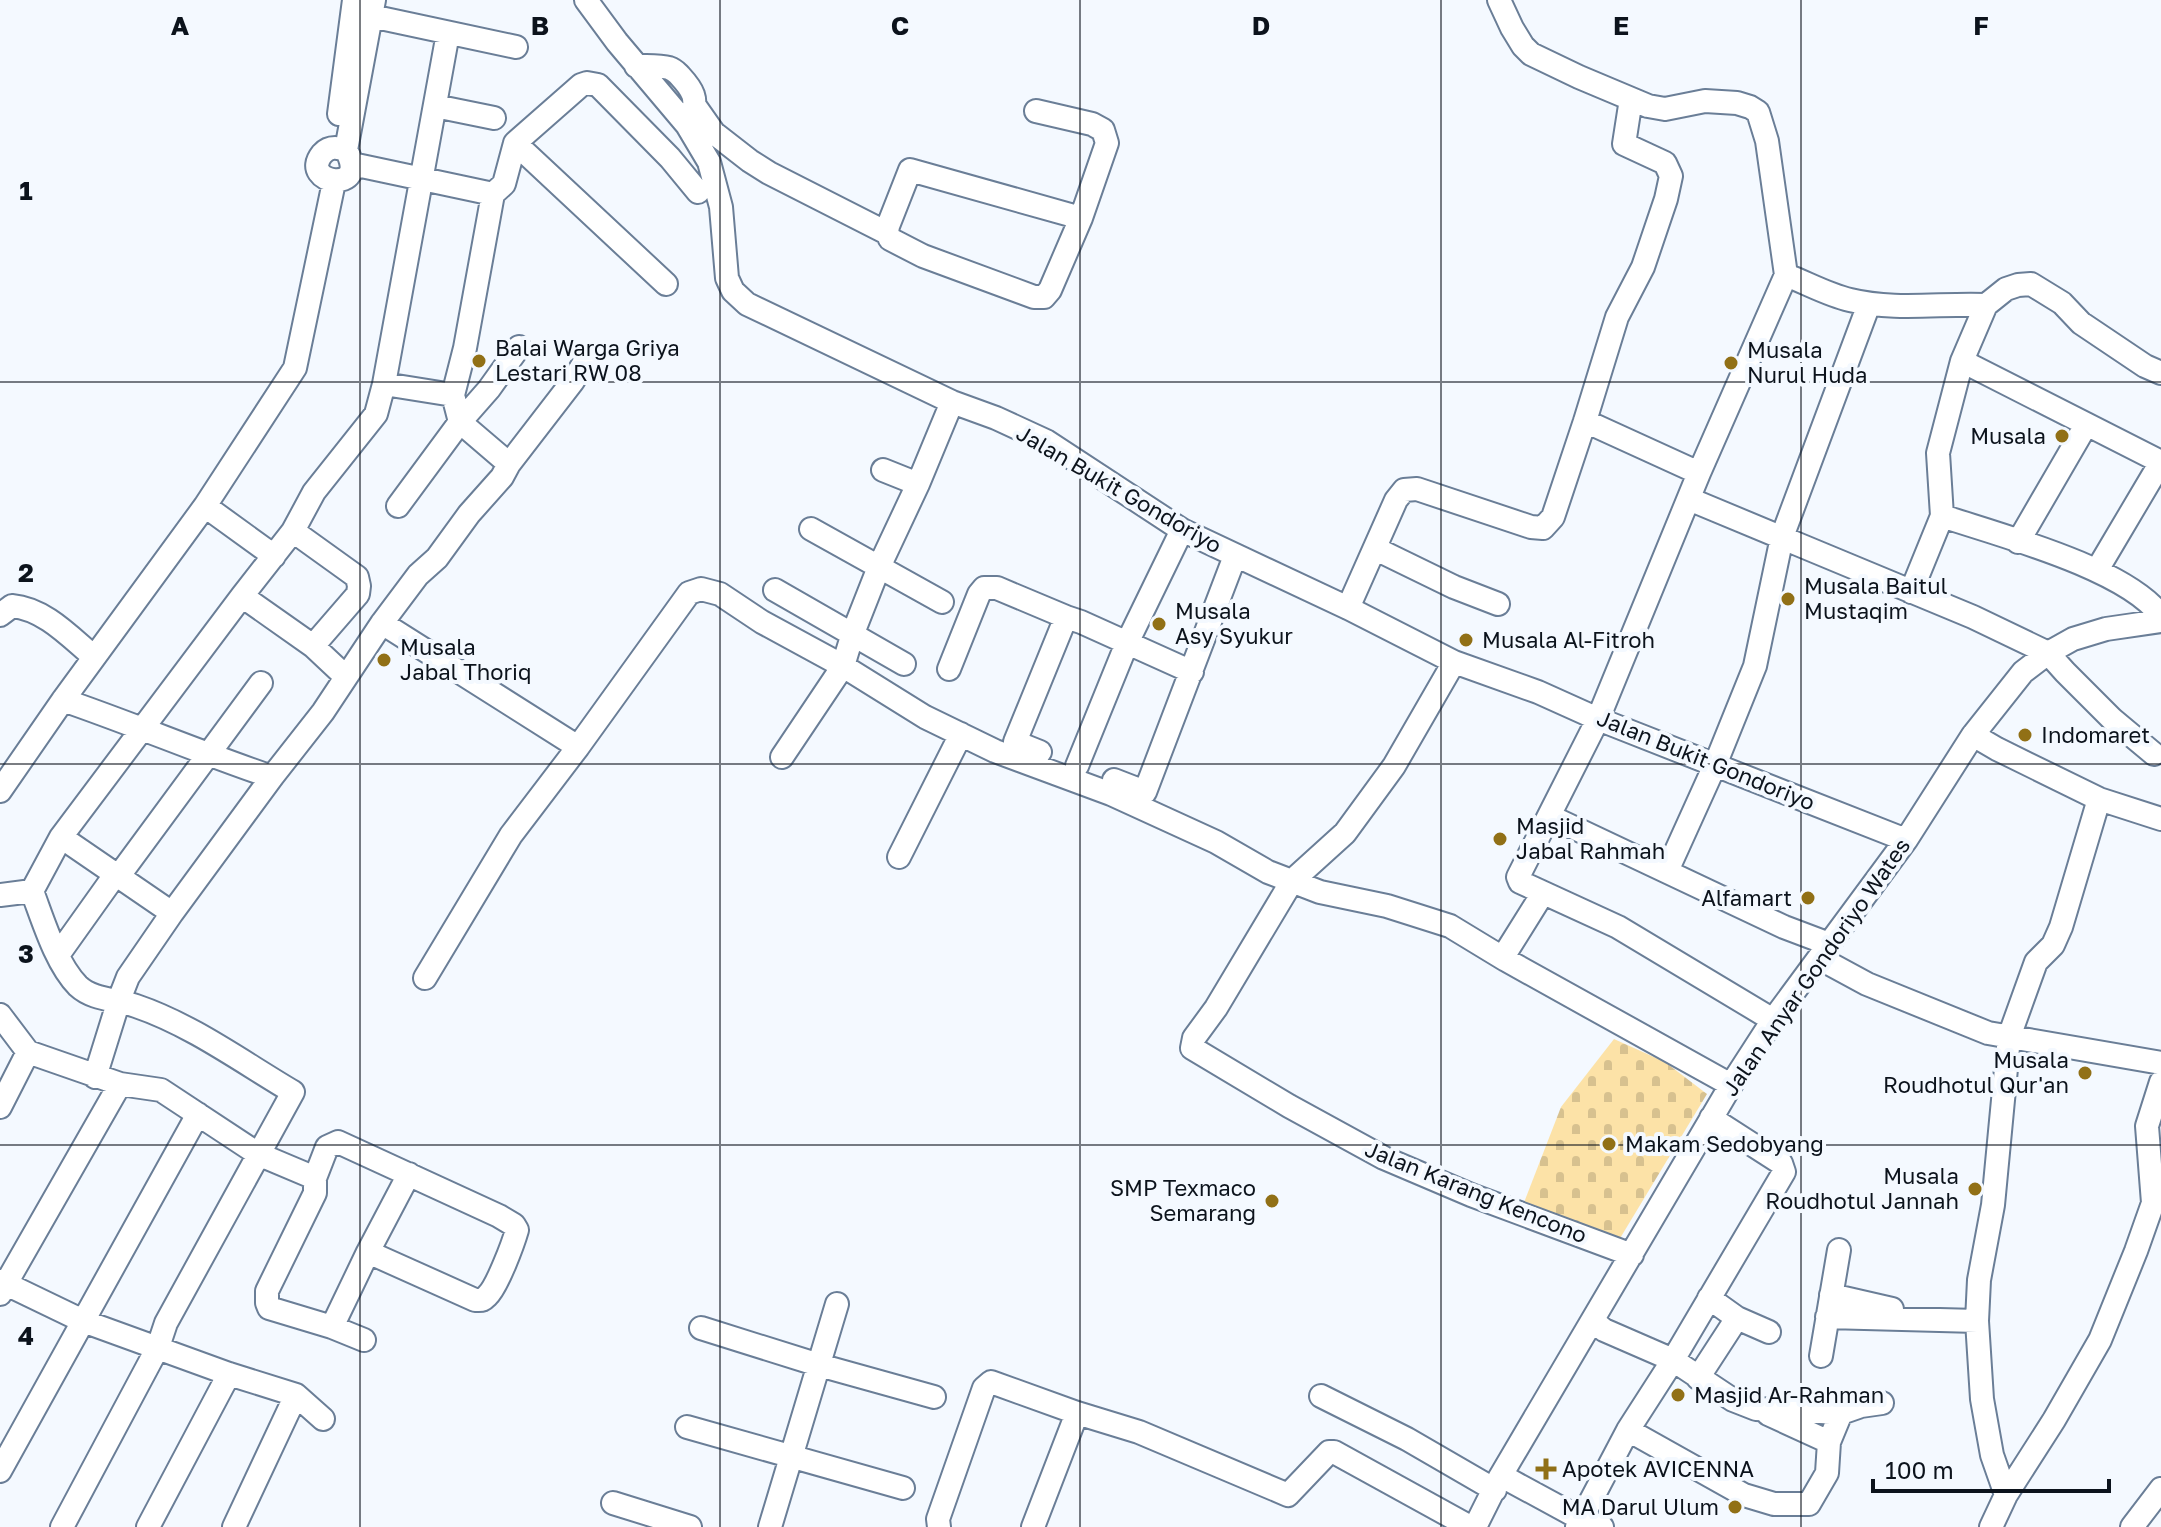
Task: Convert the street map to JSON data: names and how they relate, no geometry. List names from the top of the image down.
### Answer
{
  "streets": {
    "street": ["Jalan Bukit Gondoriyo", "Jalan Anyar Gondoriyo Wates", "Jalan Karang Kencono"]
  },
  "crossings": [
    ["Jalan Bukit Gondoriyo", "Jalan Anyar Gondoriyo Wates"],
    ["Jalan Anyar Gondoriyo Wates", "Jalan Karang Kencono"]
  ],
  "places": {
    "other": [
      "Balai Warga Griya Lestari RW 08",
      "Musala Nurul Huda",
      "Musala",
      "Musala Baitul Mustaqim",
      "Musala Asy Syukur",
      "Musala Al-Fitroh",
      "Musala Jabal Thoriq",
      "Indomaret",
      "Masjid Jabal Rahmah",
      "Alfamart",
      "Musala Roudhotul Qur'an",
      "Makam Sedobyang",
      "Musala Roudhotul Jannah",
      "SMP Texmaco Semarang",
      "Masjid Ar-Rahman",
      "MA Darul Ulum"
    ],
    "health": ["Apotek AVICENNA"]
  },
  "scale_bar": "100 m",
  "grid": {
    "columns": [
      "A",
      "B",
      "C",
      "D",
      "E",
      "F"
    ],
    "rows": [
      "1",
      "2",
      "3",
      "4"
    ]
  }
}
